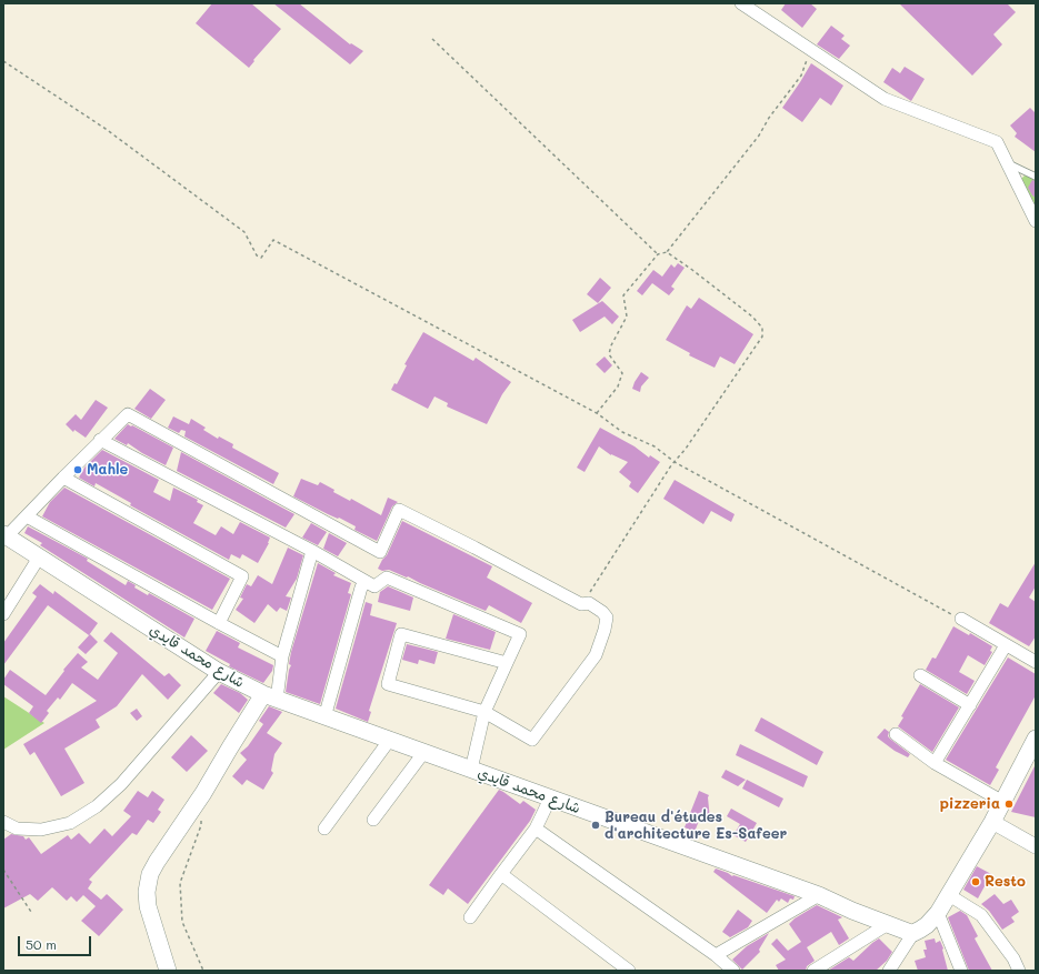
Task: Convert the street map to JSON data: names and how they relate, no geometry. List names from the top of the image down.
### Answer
{
  "streets": {
    "main road": ["شارع محمد قايدي"]
  },
  "places": [
    "Mahle",
    "pizzeria",
    "Bureau d'études d'architecture Es-Safeer",
    "Resto"
  ],
  "scale_bar": "50 m"
}
